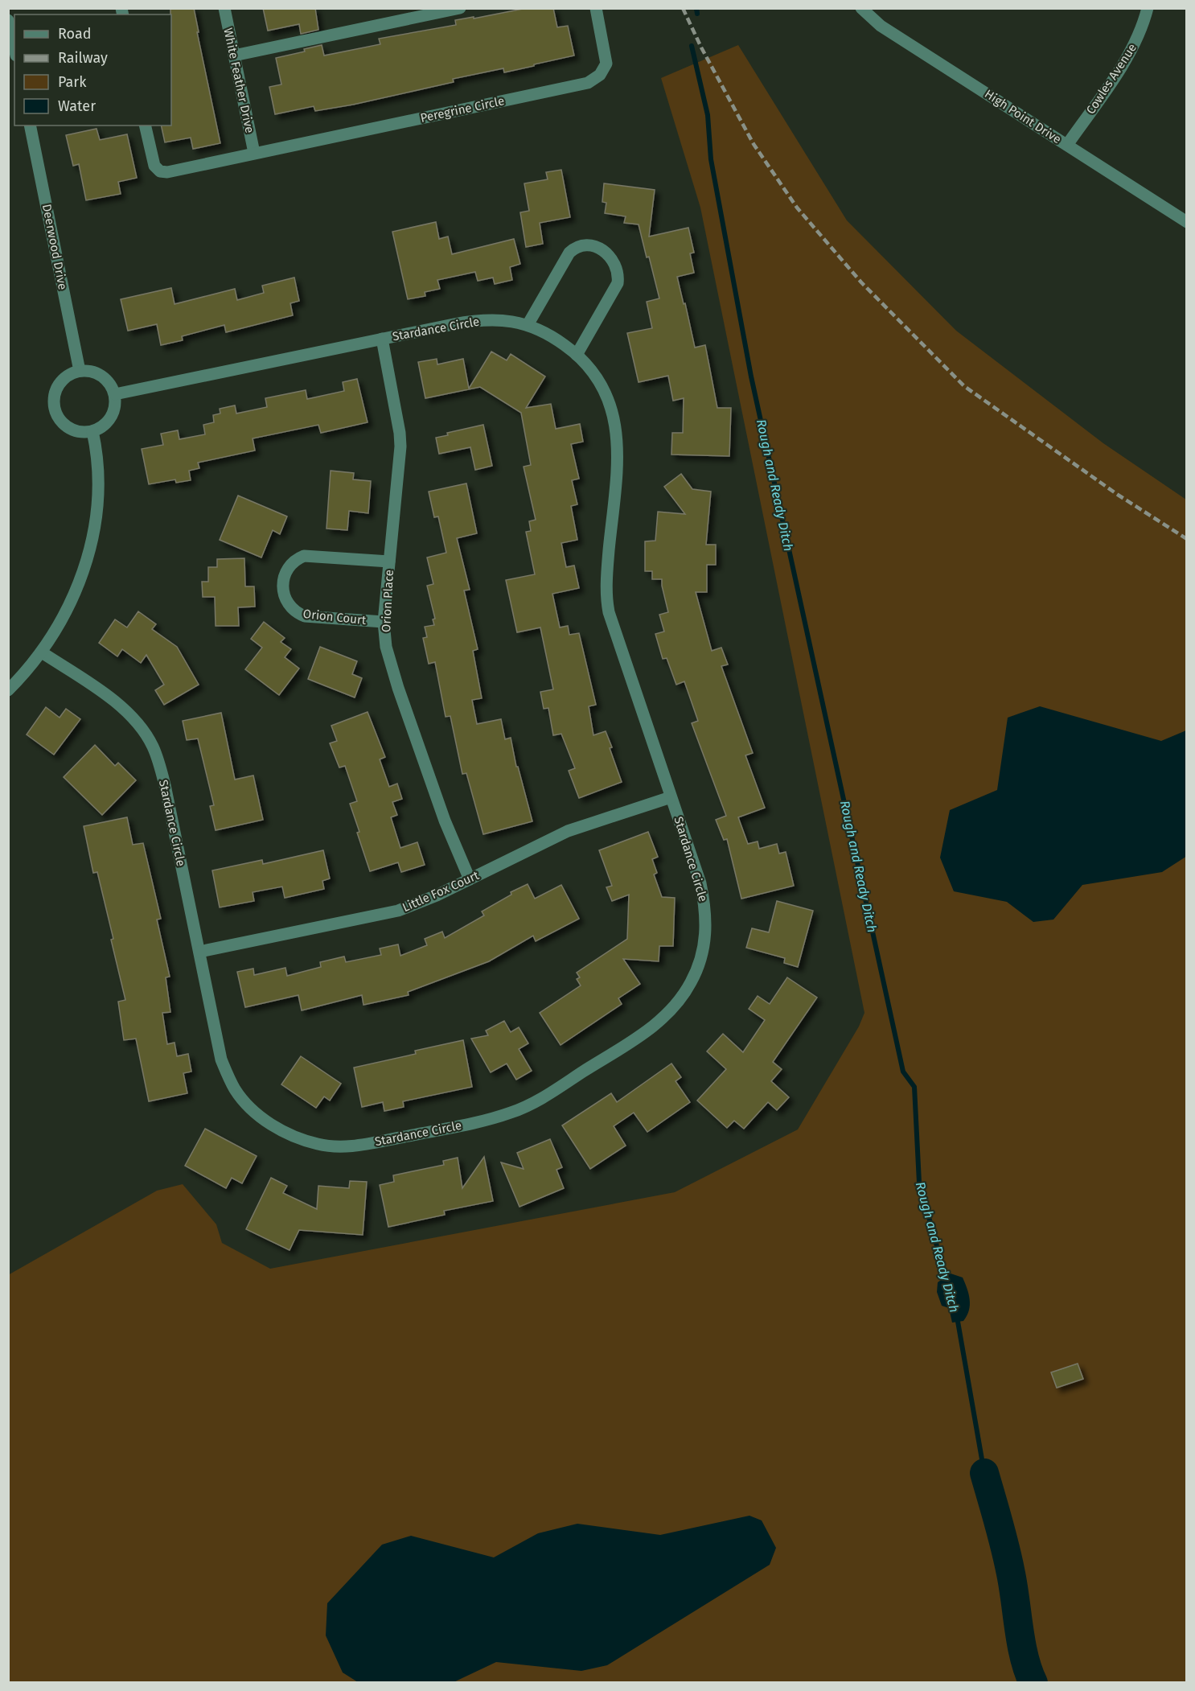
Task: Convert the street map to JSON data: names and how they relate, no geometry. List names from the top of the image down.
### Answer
{
  "streets": {
    "street": [
      "Cowles Avenue",
      "White Feather Drive",
      "Peregrine Circle",
      "High Point Drive",
      "Deerwood Drive",
      "Stardance Circle",
      "Orion Place",
      "Orion Court",
      "Little Fox Court"
    ]
  },
  "crossings": [
    ["Cowles Avenue", "High Point Drive"],
    ["White Feather Drive", "Peregrine Circle"],
    ["Deerwood Drive", "Stardance Circle"],
    ["Stardance Circle", "Orion Place"],
    ["Stardance Circle", "Little Fox Court"],
    ["Orion Place", "Orion Court"],
    ["Orion Place", "Little Fox Court"]
  ],
  "water": ["Rough and Ready Ditch"],
  "legend": [
    "Road",
    "Railway",
    "Park",
    "Water"
  ]
}
